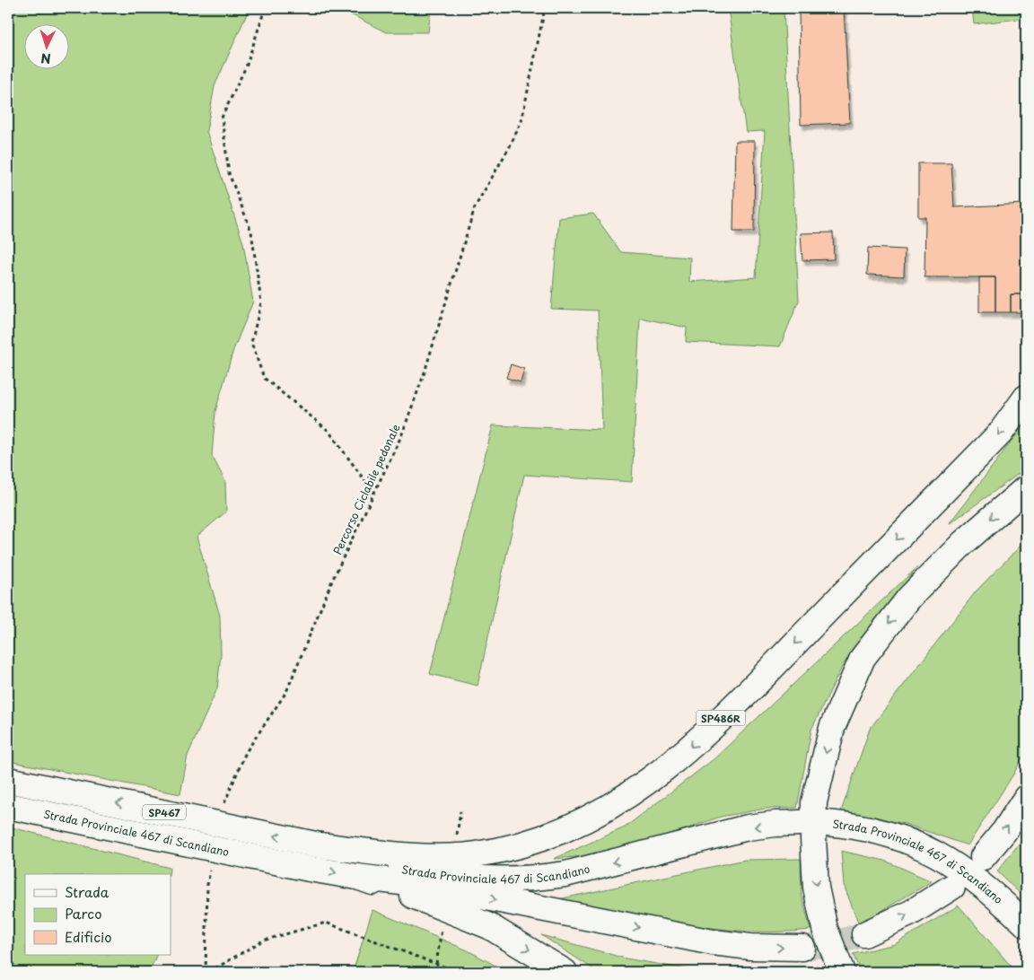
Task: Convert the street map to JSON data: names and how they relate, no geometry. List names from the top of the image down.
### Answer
{
  "streets": {
    "main road": ["SP486R", "SP467", "Strada Provinciale 467 di Scandiano"],
    "path": ["Percorso Ciclabile pedonale"]
  },
  "crossings": [
    ["SP486R", "Strada Provinciale 467 di Scandiano"]
  ],
  "legend": ["Strada", "Parco", "Edificio"],
  "north": "bottom"
}
